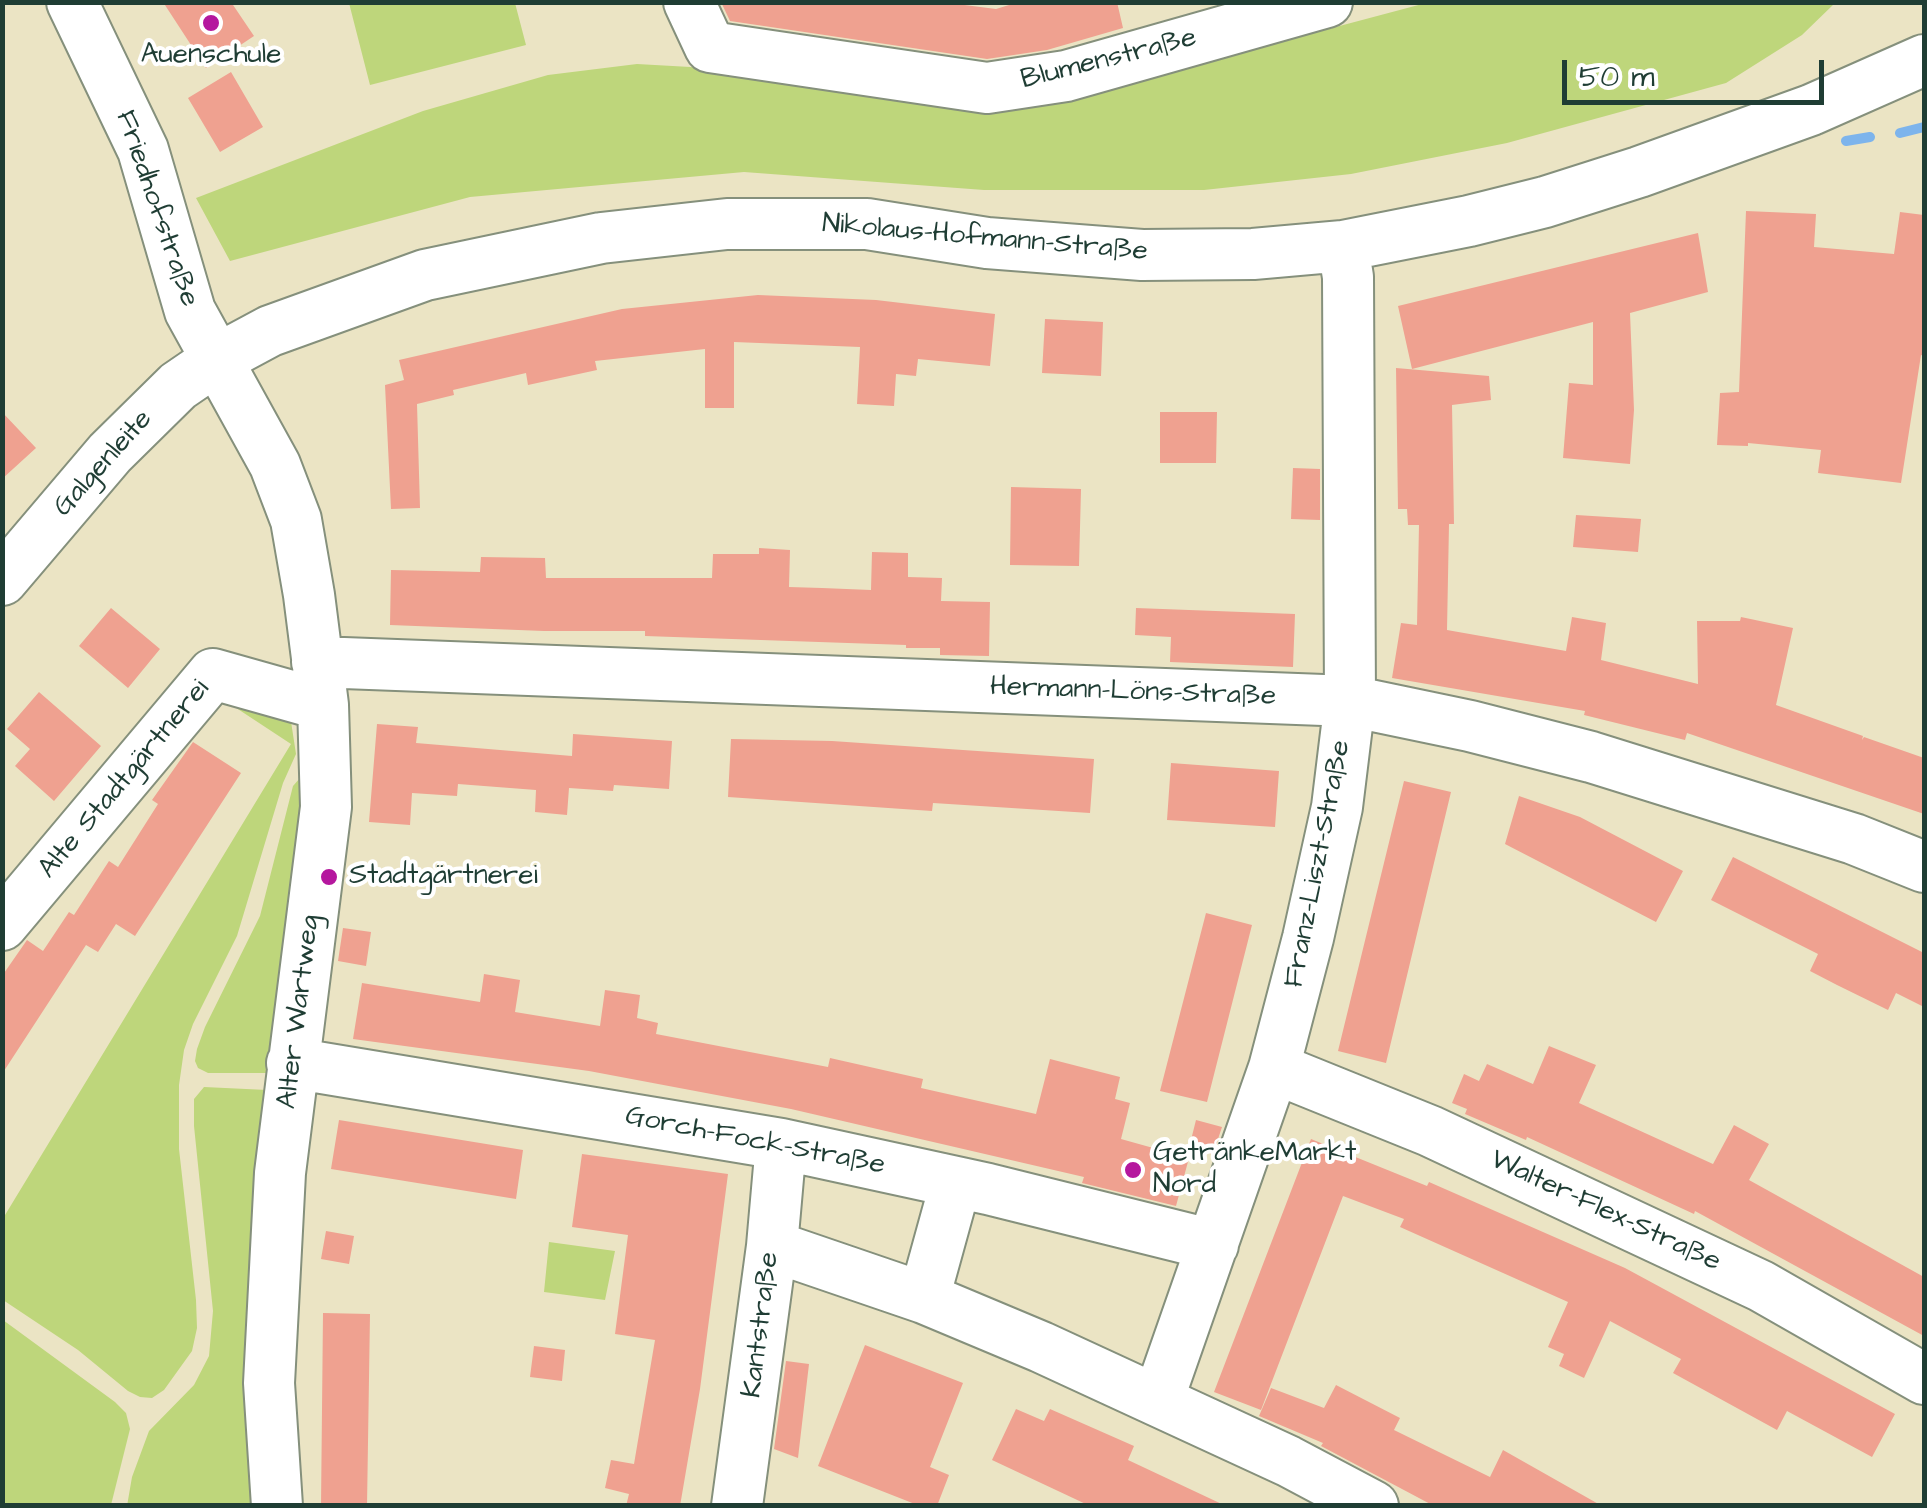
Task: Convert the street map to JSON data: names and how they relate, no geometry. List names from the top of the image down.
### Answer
{
  "streets": {
    "street": [
      "Blumenstraße",
      "Friedhofstraße",
      "Nikolaus-Hofmann-Straße",
      "Galgenleite",
      "Hermann-Löns-Straße",
      "Alte Stadtgärtnerei",
      "Franz-Liszt-Straße",
      "Alter Wartweg",
      "Gorch-Fock-Straße",
      "Walter-Flex-Straße",
      "Kantstraße"
    ]
  },
  "crossings": [
    ["Friedhofstraße", "Nikolaus-Hofmann-Straße"],
    ["Friedhofstraße", "Galgenleite"],
    ["Friedhofstraße", "Alter Wartweg"],
    ["Nikolaus-Hofmann-Straße", "Galgenleite"],
    ["Nikolaus-Hofmann-Straße", "Franz-Liszt-Straße"],
    ["Nikolaus-Hofmann-Straße", "Alter Wartweg"],
    ["Galgenleite", "Alter Wartweg"],
    ["Hermann-Löns-Straße", "Alte Stadtgärtnerei"],
    ["Hermann-Löns-Straße", "Franz-Liszt-Straße"],
    ["Hermann-Löns-Straße", "Alter Wartweg"],
    ["Alte Stadtgärtnerei", "Alter Wartweg"],
    ["Franz-Liszt-Straße", "Gorch-Fock-Straße"],
    ["Franz-Liszt-Straße", "Walter-Flex-Straße"],
    ["Alter Wartweg", "Gorch-Fock-Straße"],
    ["Gorch-Fock-Straße", "Kantstraße"]
  ],
  "places": ["Auenschule", "Stadtgärtnerei", "GetränkeMarkt Nord"],
  "scale_bar": "50 m"
}
